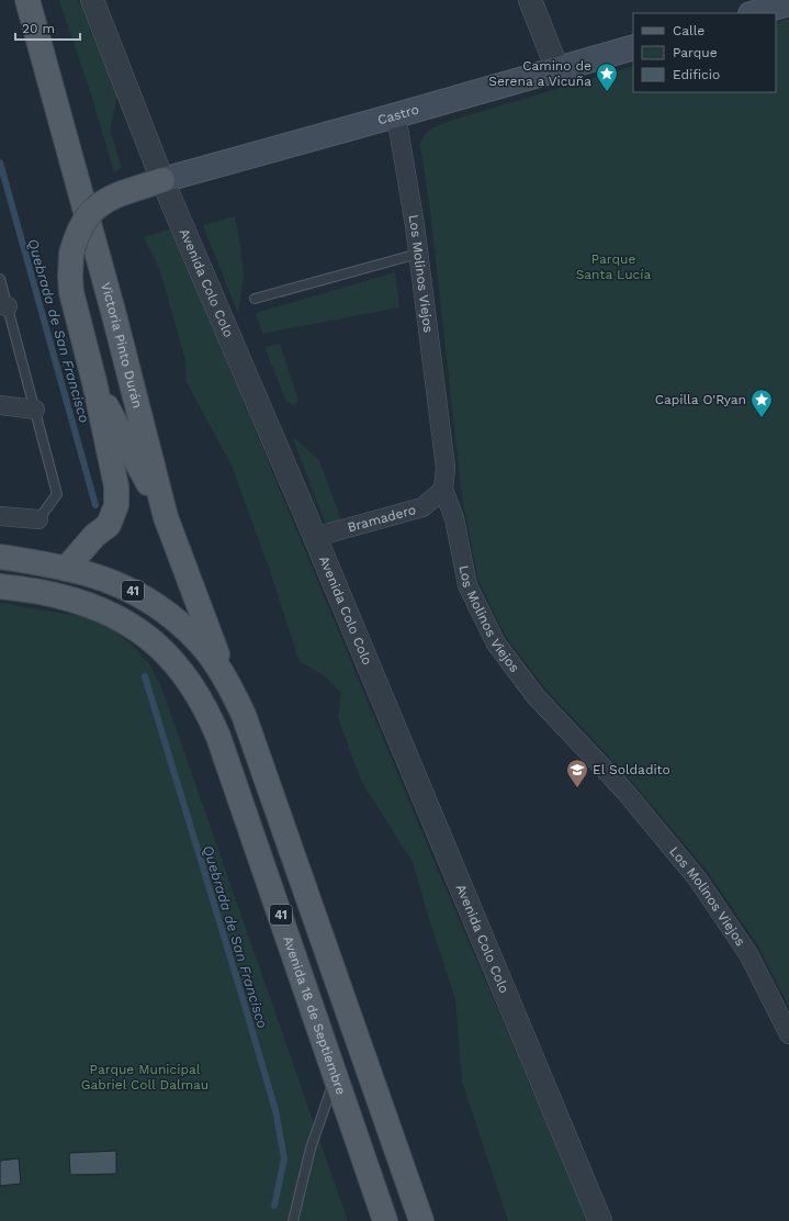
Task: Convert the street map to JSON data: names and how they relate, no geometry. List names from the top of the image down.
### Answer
{
  "streets": {
    "main road": [
      "Castro",
      "Victoria Pinto Durán",
      "41",
      "Avenida 18 de Septiembre"
    ],
    "street": ["Los Molinos Viejos", "Avenida Colo Colo", "Bramadero"]
  },
  "crossings": [
    ["Castro", "Los Molinos Viejos"],
    ["Castro", "Avenida Colo Colo"],
    ["Los Molinos Viejos", "Bramadero"],
    ["Avenida Colo Colo", "Bramadero"],
    ["Victoria Pinto Durán", "41"]
  ],
  "water": ["Quebrada de San Francisco"],
  "parks": ["Parque Santa Lucía", "Parque Municipal Gabriel Coll Dalmau"],
  "places": {
    "place": ["Camino de Serena a Vicuña", "Capilla O'Ryan"],
    "school or university": ["El Soldadito"]
  },
  "legend": ["Calle", "Parque", "Edificio"],
  "scale_bar": "20 m"
}
